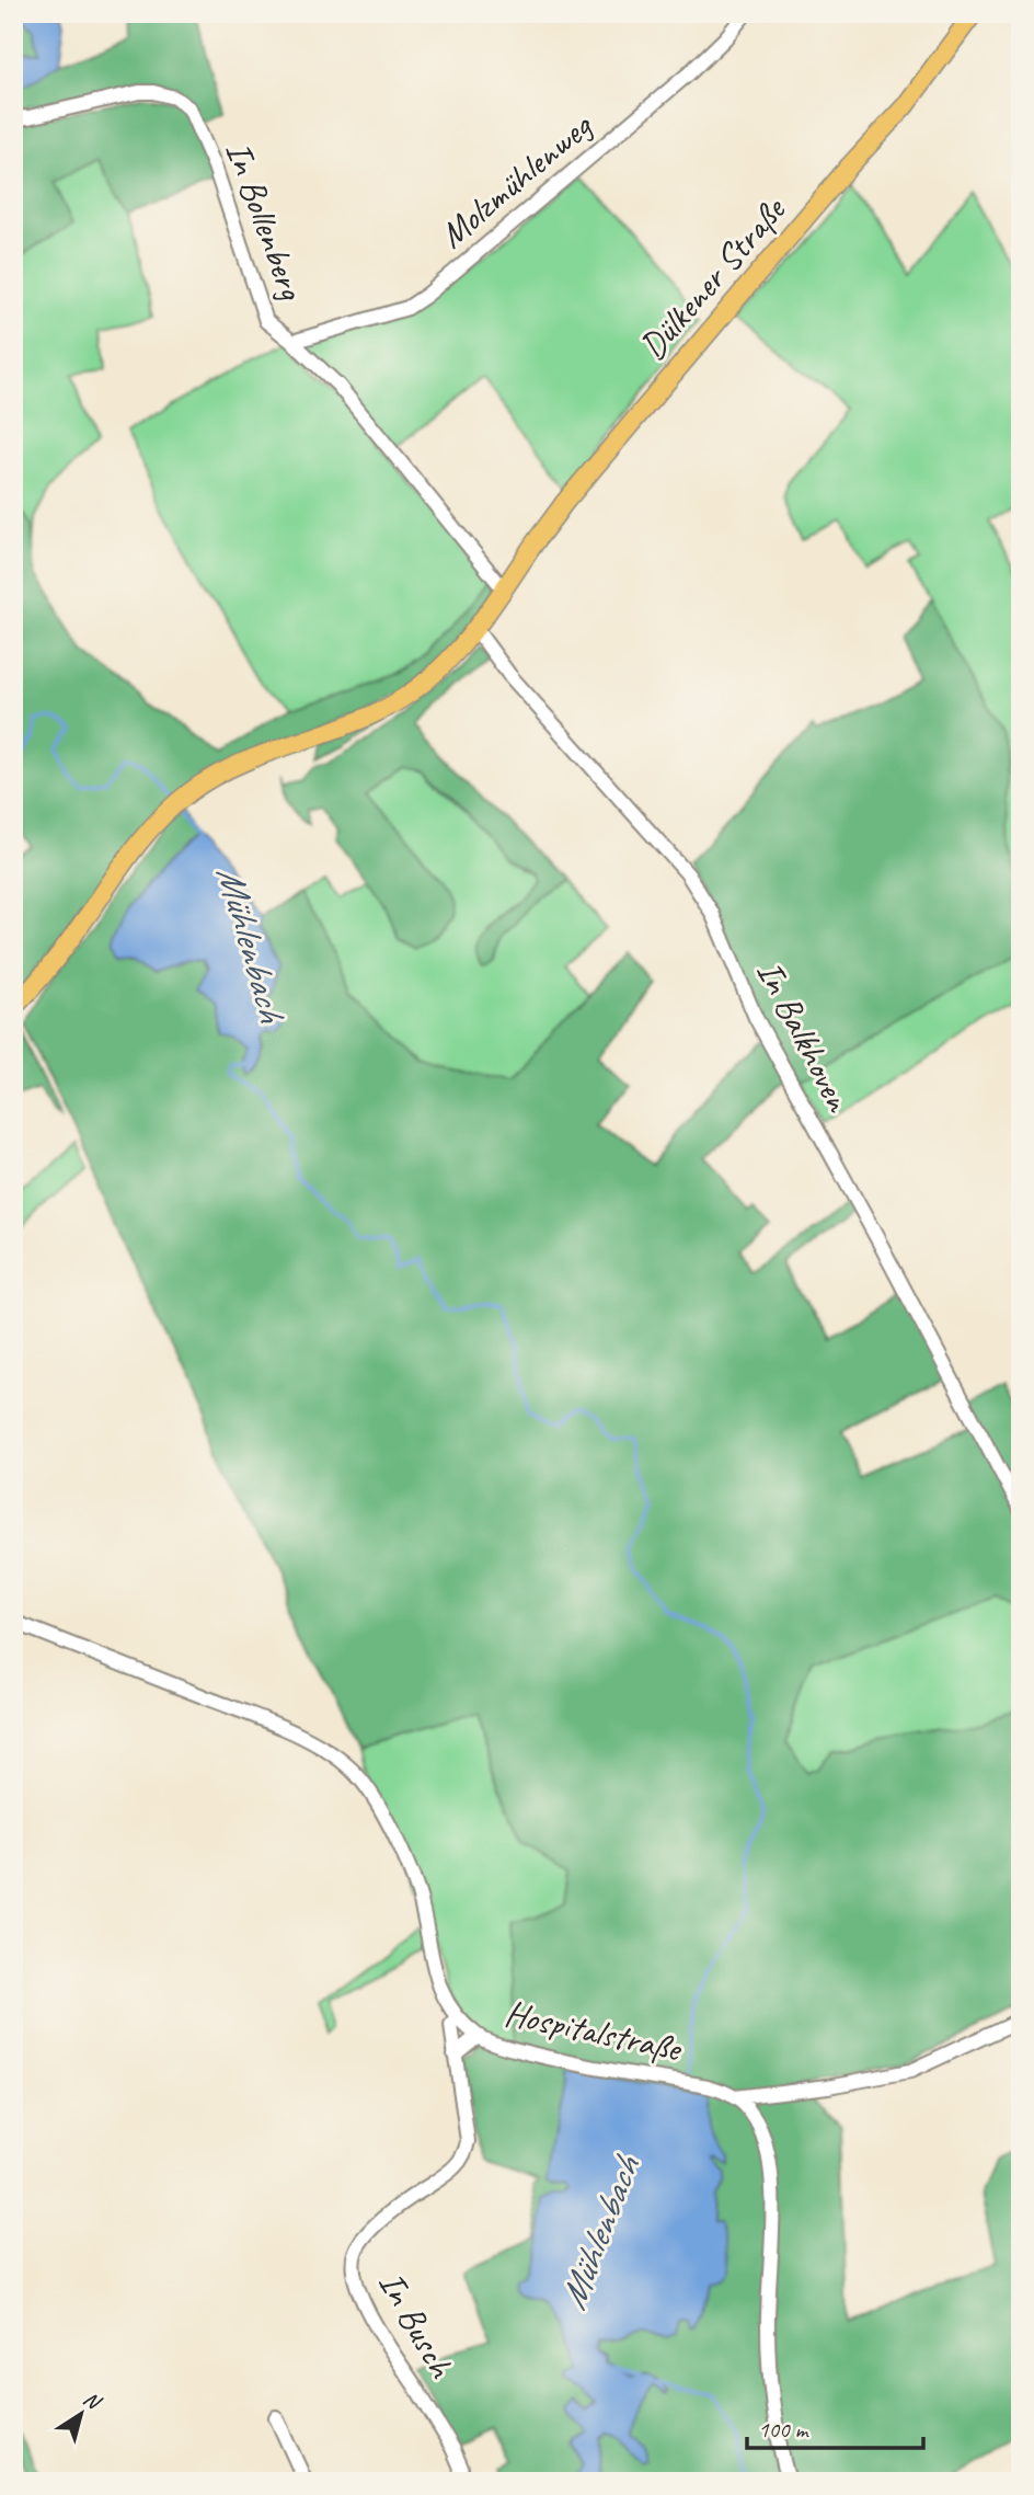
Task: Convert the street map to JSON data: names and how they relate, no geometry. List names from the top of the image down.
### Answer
{
  "streets": {
    "main road": ["Dülkener Straße"],
    "street": [
      "Molzmühlenweg",
      "In Bollenberg",
      "In Balkhoven",
      "Hospitalstraße",
      "In Busch"
    ]
  },
  "crossings": [
    ["Molzmühlenweg", "In Bollenberg"],
    ["In Bollenberg", "Dülkener Straße"],
    ["Dülkener Straße", "In Balkhoven"],
    ["Hospitalstraße", "In Busch"]
  ],
  "water": ["Mühlenbach"],
  "scale_bar": "100 m",
  "north": "top right"
}
